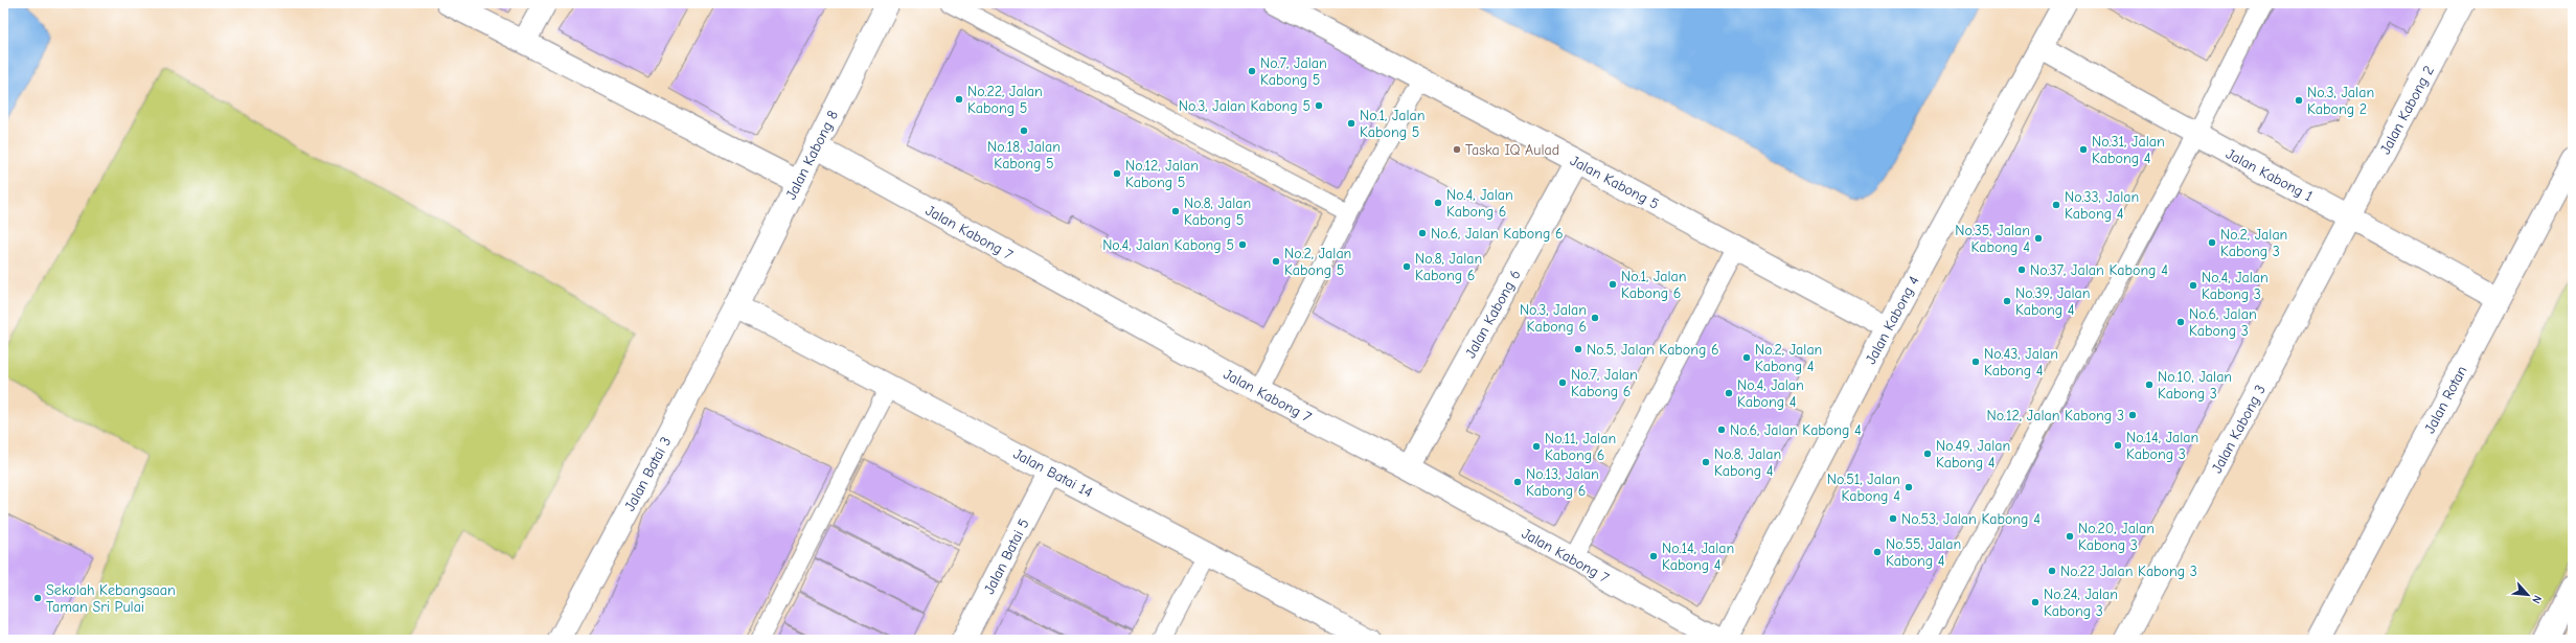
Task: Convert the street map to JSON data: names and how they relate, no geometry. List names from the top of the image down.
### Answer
{
  "streets": {
    "street": [
      "Jalan Kabong 2",
      "Jalan Kabong 8",
      "Jalan Kabong 1",
      "Jalan Kabong 5",
      "Jalan Kabong 7",
      "Jalan Kabong 6",
      "Jalan Kabong 4",
      "Jalan Rotan",
      "Jalan Kabong 3",
      "Jalan Batai 14",
      "Jalan Batai 3",
      "Jalan Batai 5"
    ]
  },
  "crossings": [
    ["Jalan Kabong 2", "Jalan Kabong 1"],
    ["Jalan Kabong 2", "Jalan Kabong 3"],
    ["Jalan Kabong 8", "Jalan Kabong 7"],
    ["Jalan Kabong 8", "Jalan Batai 14"],
    ["Jalan Kabong 8", "Jalan Batai 3"],
    ["Jalan Kabong 1", "Jalan Kabong 4"],
    ["Jalan Kabong 1", "Jalan Rotan"],
    ["Jalan Kabong 1", "Jalan Kabong 3"],
    ["Jalan Kabong 5", "Jalan Kabong 6"],
    ["Jalan Kabong 5", "Jalan Kabong 4"],
    ["Jalan Kabong 7", "Jalan Kabong 6"],
    ["Jalan Batai 14", "Jalan Batai 3"],
    ["Jalan Batai 14", "Jalan Batai 5"]
  ],
  "places": [
    "No.7, Jalan Kabong 5",
    "No.22, Jalan Kabong 5",
    "No.3, Jalan Kabong 2",
    "No.3, Jalan Kabong 5",
    "No.1, Jalan Kabong 5",
    "No.18, Jalan Kabong 5",
    "Taska IQ Aulad",
    "No.31, Jalan Kabong 4",
    "No.12, Jalan Kabong 5",
    "No.4, Jalan Kabong 6",
    "No.33, Jalan Kabong 4",
    "No.8, Jalan Kabong 5",
    "No.6, Jalan Kabong 6",
    "No.35, Jalan Kabong 4",
    "No.2, Jalan Kabong 3",
    "No.4, Jalan Kabong 5",
    "No.2, Jalan Kabong 5",
    "No.8, Jalan Kabong 6",
    "No.37, Jalan Kabong 4",
    "No.1, Jalan Kabong 6",
    "No.4, Jalan Kabong 3",
    "No.39, Jalan Kabong 4",
    "No.3, Jalan Kabong 6",
    "No.6, Jalan Kabong 3",
    "No.5, Jalan Kabong 6",
    "No.2, Jalan Kabong 4",
    "No.43, Jalan Kabong 4",
    "No.7, Jalan Kabong 6",
    "No.10, Jalan Kabong 3",
    "No.4, Jalan Kabong 4",
    "No.12, Jalan Kabong 3",
    "No.6, Jalan Kabong 4",
    "No.14, Jalan Kabong 3",
    "No.11, Jalan Kabong 6",
    "No.49, Jalan Kabong 4",
    "No.8, Jalan Kabong 4",
    "No.13, Jalan Kabong 6",
    "No.51, Jalan Kabong 4",
    "No.53, Jalan Kabong 4",
    "No.20, Jalan Kabong 3",
    "No.55, Jalan Kabong 4",
    "No.14, Jalan Kabong 4",
    "No.22 Jalan Kabong 3",
    "Sekolah Kebangsaan Taman Sri Pulai",
    "No.24, Jalan Kabong 3"
  ],
  "north": "bottom right"
}
